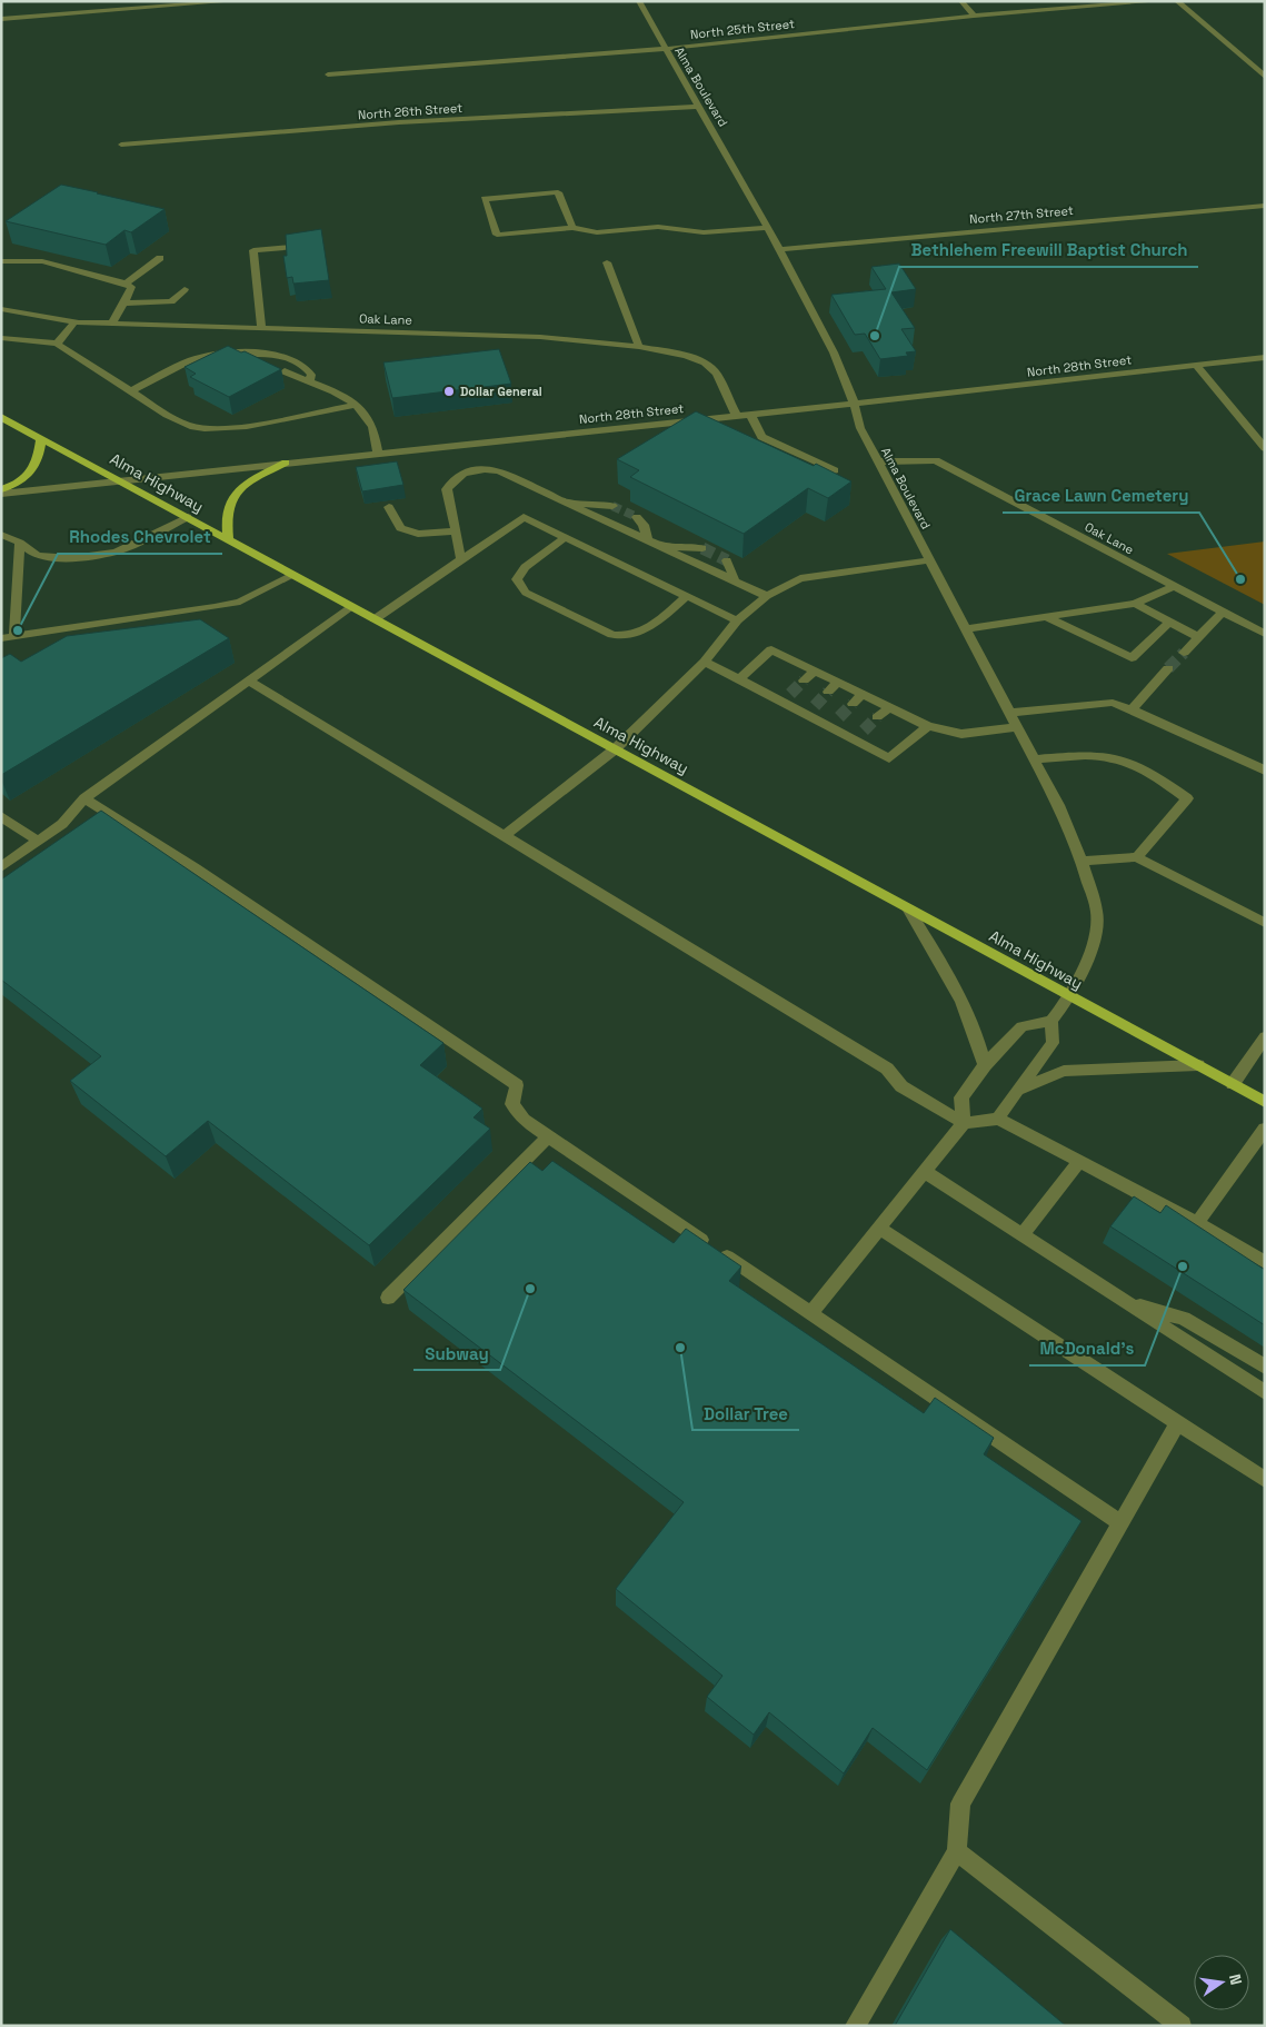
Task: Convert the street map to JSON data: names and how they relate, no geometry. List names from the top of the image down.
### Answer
{
  "streets": {
    "main road": ["Alma Highway"],
    "street": [
      "North 25th Street",
      "Alma Boulevard",
      "North 26th Street",
      "North 27th Street",
      "Oak Lane",
      "North 28th Street"
    ]
  },
  "crossings": [
    ["North 25th Street", "Alma Boulevard"],
    ["Alma Boulevard", "North 26th Street"],
    ["Alma Boulevard", "North 27th Street"],
    ["Alma Boulevard", "Oak Lane"],
    ["Alma Boulevard", "North 28th Street"],
    ["Alma Boulevard", "Alma Highway"],
    ["Oak Lane", "North 28th Street"],
    ["North 28th Street", "Alma Highway"]
  ],
  "places": [
    "Bethlehem Freewill Baptist Church",
    "Dollar General",
    "Grace Lawn Cemetery",
    "Rhodes Chevrolet",
    "McDonald's",
    "Subway",
    "Dollar Tree"
  ],
  "north": "right"
}
